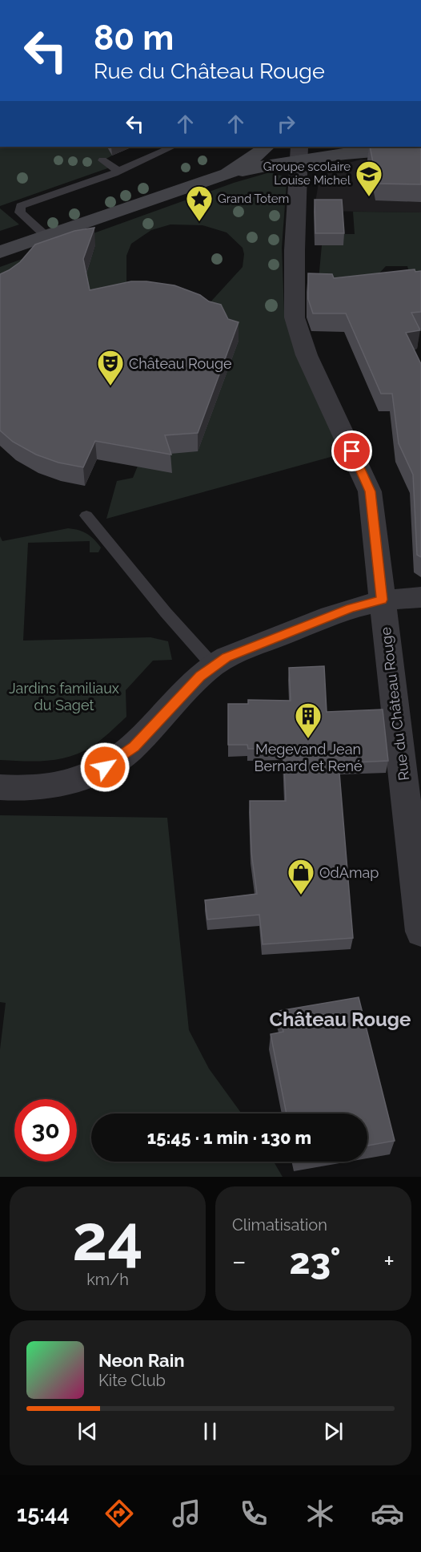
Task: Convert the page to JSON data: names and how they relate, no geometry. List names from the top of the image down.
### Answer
{
  "streets": {
    "street": ["Rue du Château Rouge"]
  },
  "districts": ["Château Rouge"],
  "parks": ["Jardins familiaux du Saget"],
  "places": {
    "school or university": ["Groupe scolaire Louise Michel"],
    "place": ["Grand Totem"],
    "theatre": ["Château Rouge"],
    "building": ["Megevand Jean Bernard et René"],
    "shop": ["OdAmap"]
  },
  "page": {
    "turn": ["80 m", "Rue du Château Rouge"],
    "limit": "30",
    "trip": "15:45 · 1 min · 130 m",
    "tile": [
      ["24", "km/h"],
      "Climatisation"
    ],
    "heat": ["−", "23°", "+"],
    "song": ["Neon Rain", "Kite Club"],
    "tabs": "15:44"
  }
}
